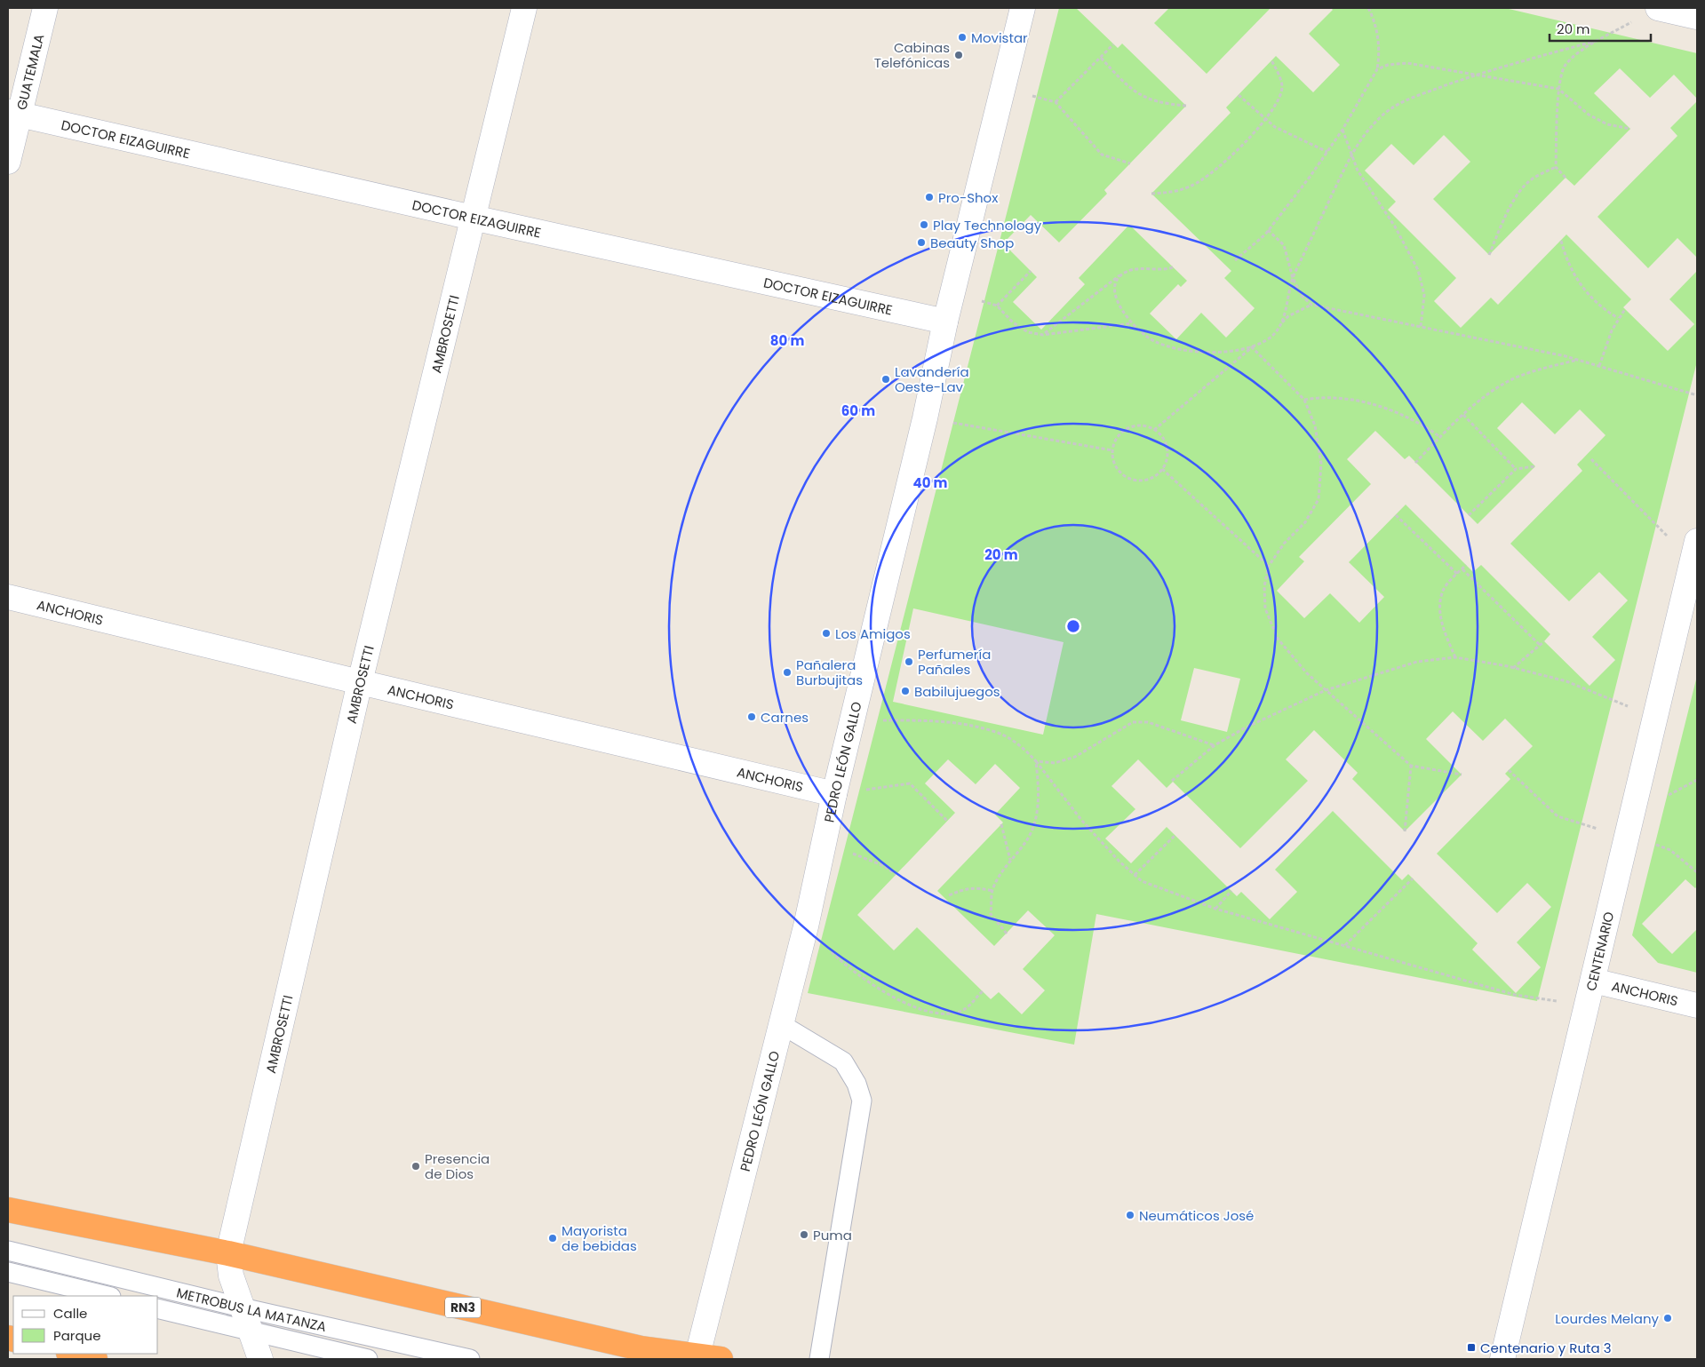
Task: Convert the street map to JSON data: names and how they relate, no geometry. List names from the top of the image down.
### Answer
{
  "streets": {
    "highway": ["RN3"],
    "street": [
      "GUATEMALA",
      "DOCTOR EIZAGUIRRE",
      "AMBROSETTI",
      "ANCHORIS",
      "PEDRO LEÓN GALLO",
      "CENTENARIO"
    ],
    "lane": ["METROBUS LA MATANZA"]
  },
  "crossings": [
    ["GUATEMALA", "DOCTOR EIZAGUIRRE"],
    ["DOCTOR EIZAGUIRRE", "AMBROSETTI"],
    ["DOCTOR EIZAGUIRRE", "PEDRO LEÓN GALLO"],
    ["AMBROSETTI", "ANCHORIS"],
    ["AMBROSETTI", "RN3"],
    ["AMBROSETTI", "METROBUS LA MATANZA"],
    ["ANCHORIS", "PEDRO LEÓN GALLO"],
    ["ANCHORIS", "CENTENARIO"],
    ["PEDRO LEÓN GALLO", "RN3"]
  ],
  "places": {
    "other": [
      "Movistar",
      "Cabinas Telefónicas",
      "Pro-Shox",
      "Play Technology",
      "Beauty Shop",
      "Lavandería Oeste-Lav",
      "Los Amigos",
      "Perfumería Pañales",
      "Pañalera Burbujitas",
      "Babilujuegos",
      "Carnes",
      "Presencia de Dios",
      "Neumáticos José",
      "Puma",
      "Mayorista de bebidas",
      "Lourdes Melany"
    ],
    "transit": ["Centenario y Ruta 3"]
  },
  "legend": ["Calle", "Parque"],
  "scale_bar": "20 m",
  "rings": [
    "80 m",
    "60 m",
    "40 m",
    "20 m"
  ]
}
